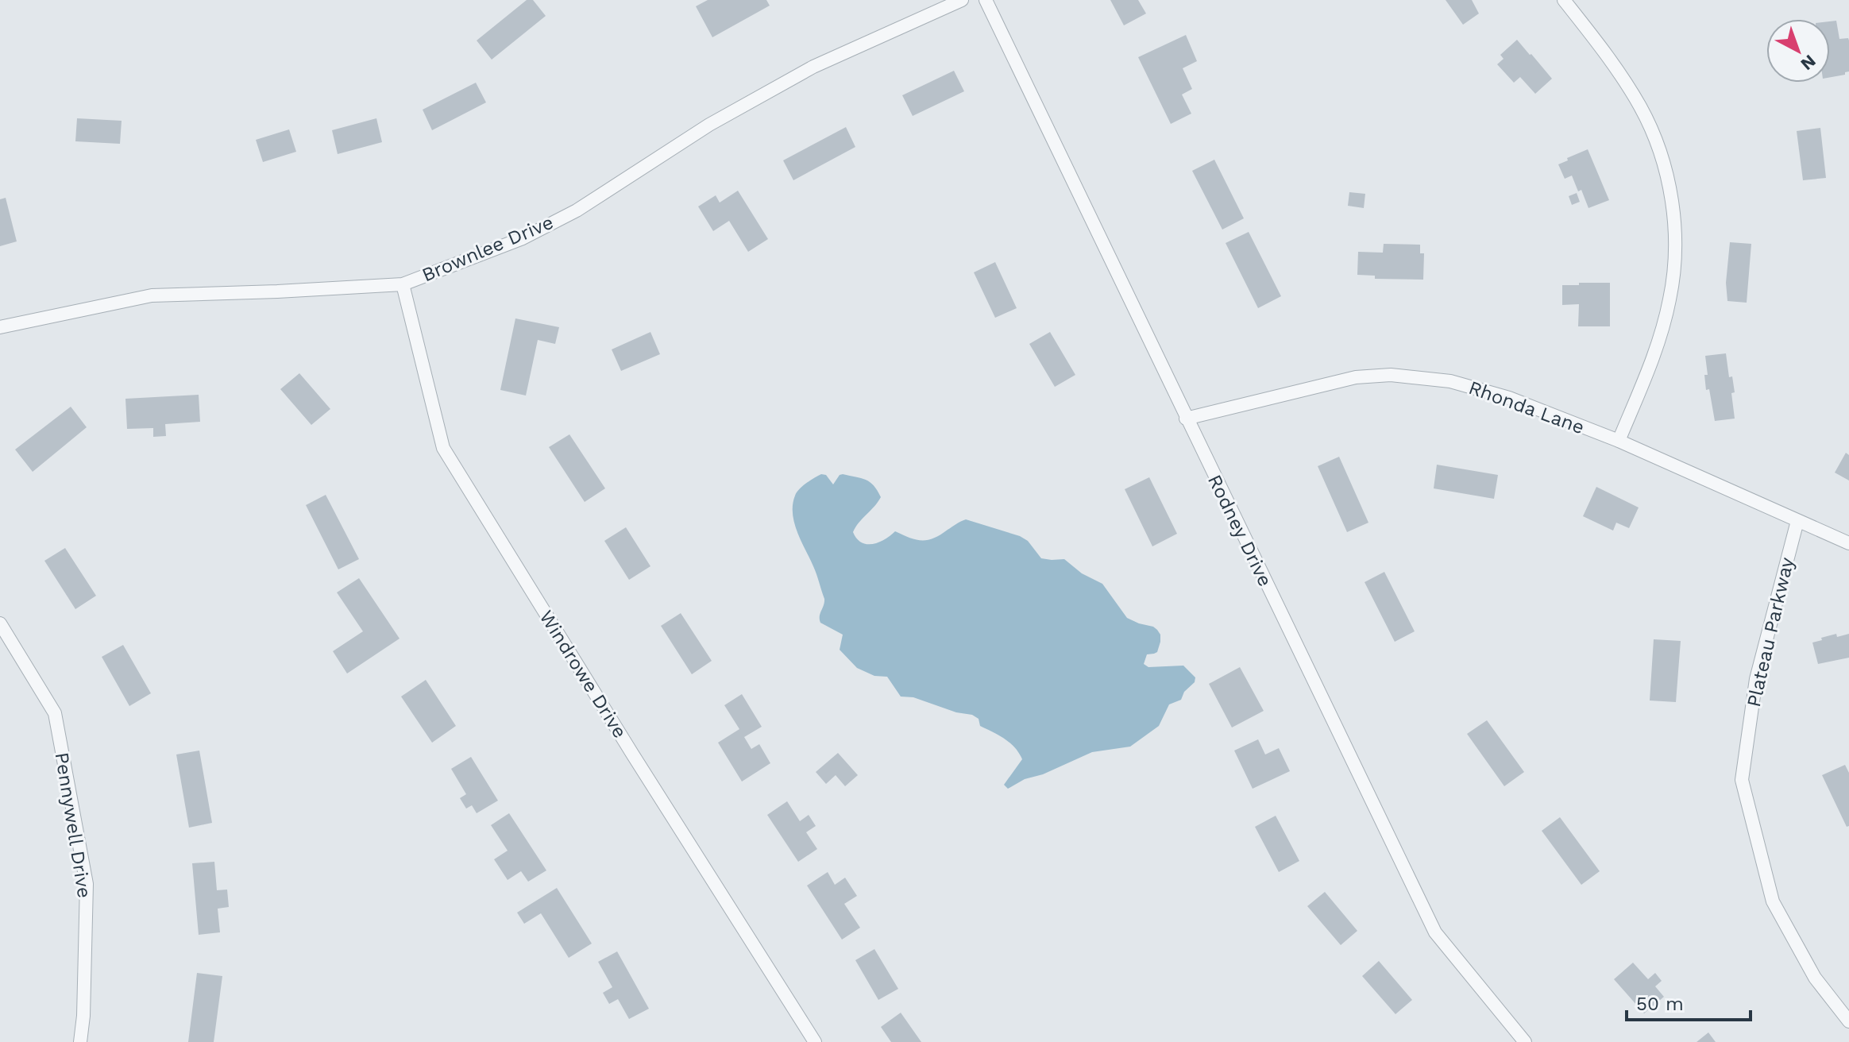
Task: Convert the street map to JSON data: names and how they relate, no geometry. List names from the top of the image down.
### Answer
{
  "streets": {
    "street": [
      "Brownlee Drive",
      "Rhonda Lane",
      "Rodney Drive",
      "Plateau Parkway",
      "Windrowe Drive",
      "Pennywell Drive"
    ]
  },
  "crossings": [
    ["Brownlee Drive", "Windrowe Drive"],
    ["Rhonda Lane", "Rodney Drive"],
    ["Rhonda Lane", "Plateau Parkway"]
  ],
  "scale_bar": "50 m",
  "north": "bottom right"
}
